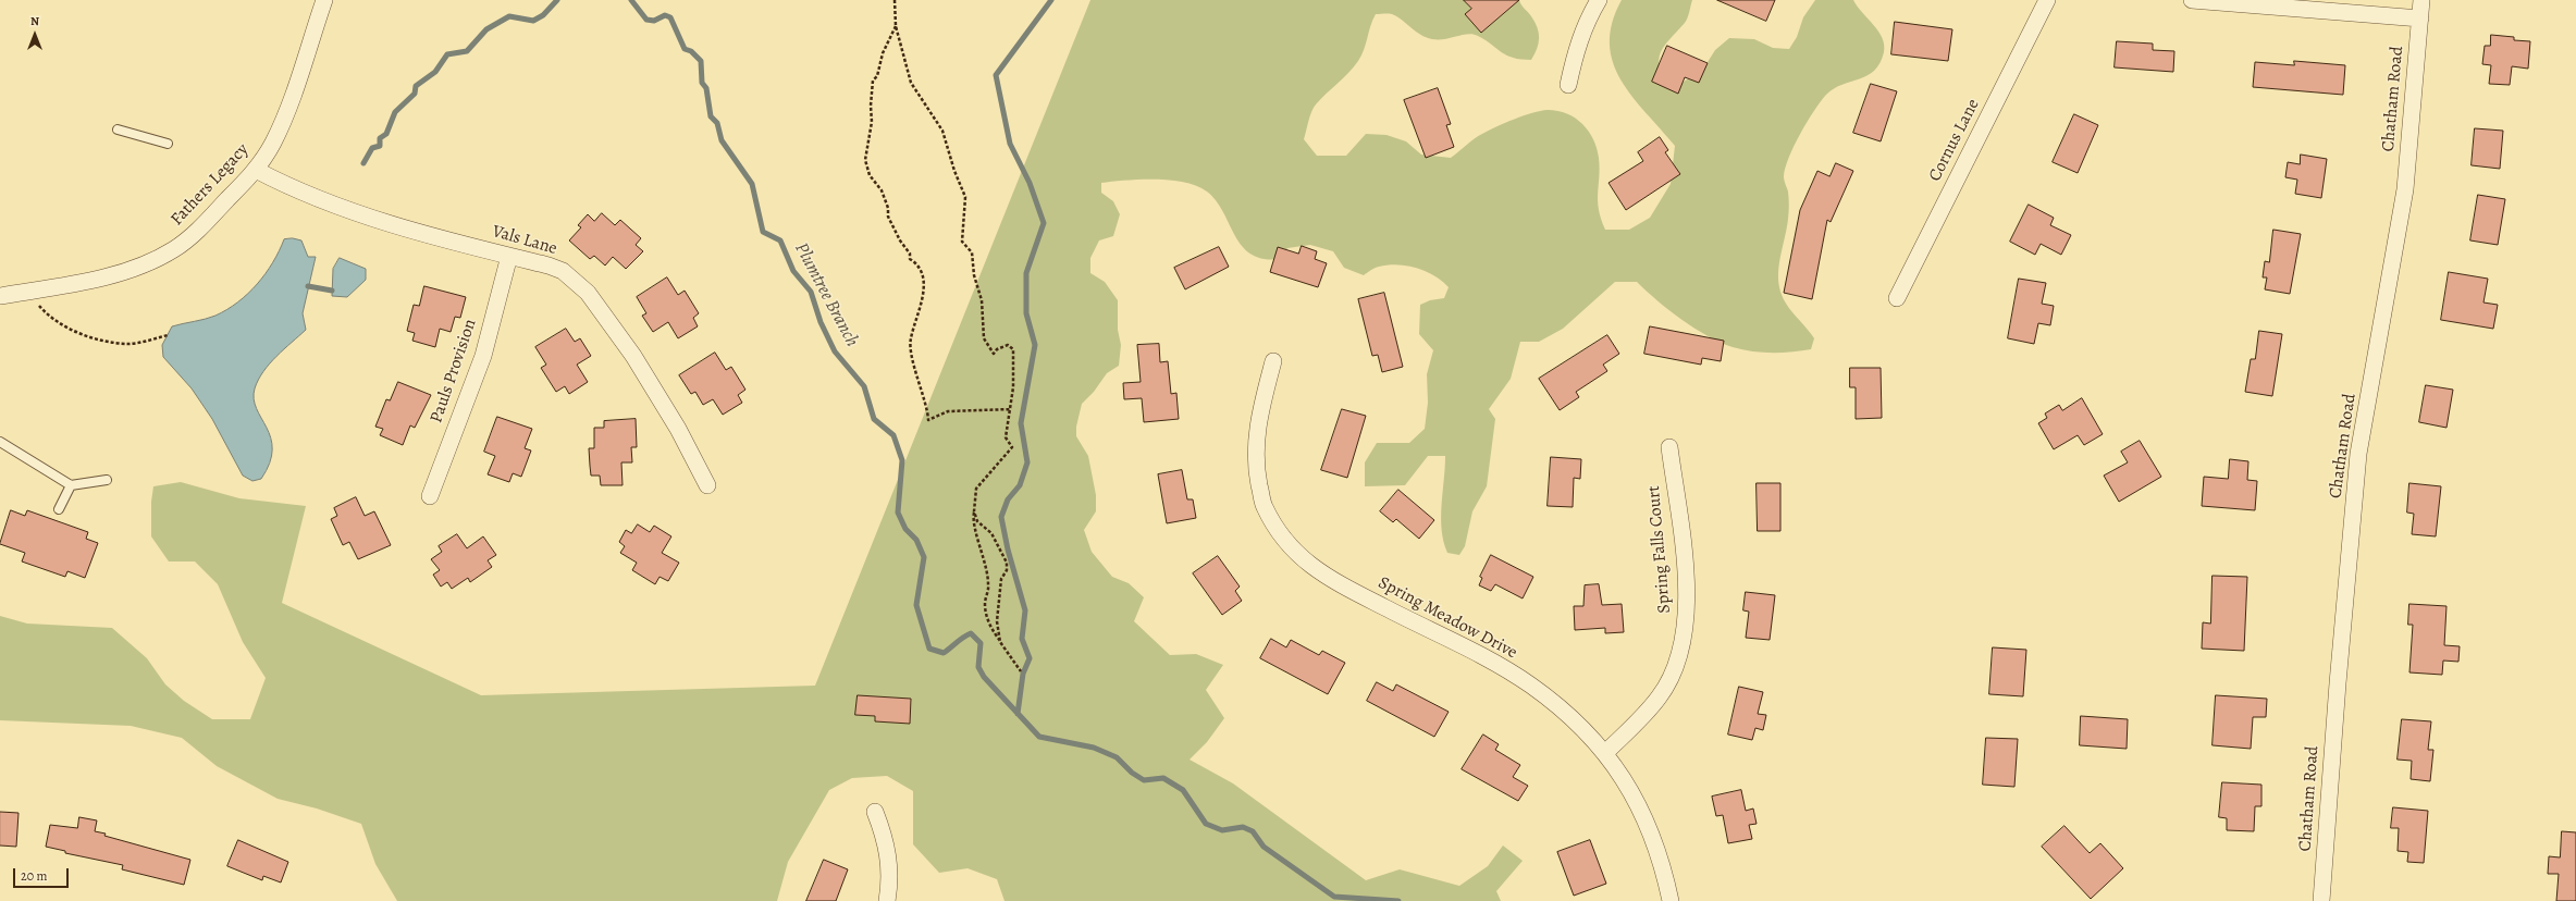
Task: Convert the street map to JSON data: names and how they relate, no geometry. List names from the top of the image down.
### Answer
{
  "streets": {
    "street": [
      "Chatham Road",
      "Cornus Lane",
      "Fathers Legacy",
      "Vals Lane",
      "Pauls Provision",
      "Spring Falls Court",
      "Spring Meadow Drive"
    ]
  },
  "crossings": [
    ["Fathers Legacy", "Vals Lane"],
    ["Vals Lane", "Pauls Provision"],
    ["Spring Falls Court", "Spring Meadow Drive"]
  ],
  "water": ["Plumtree Branch"],
  "scale_bar": "20 m",
  "north": "top"
}
